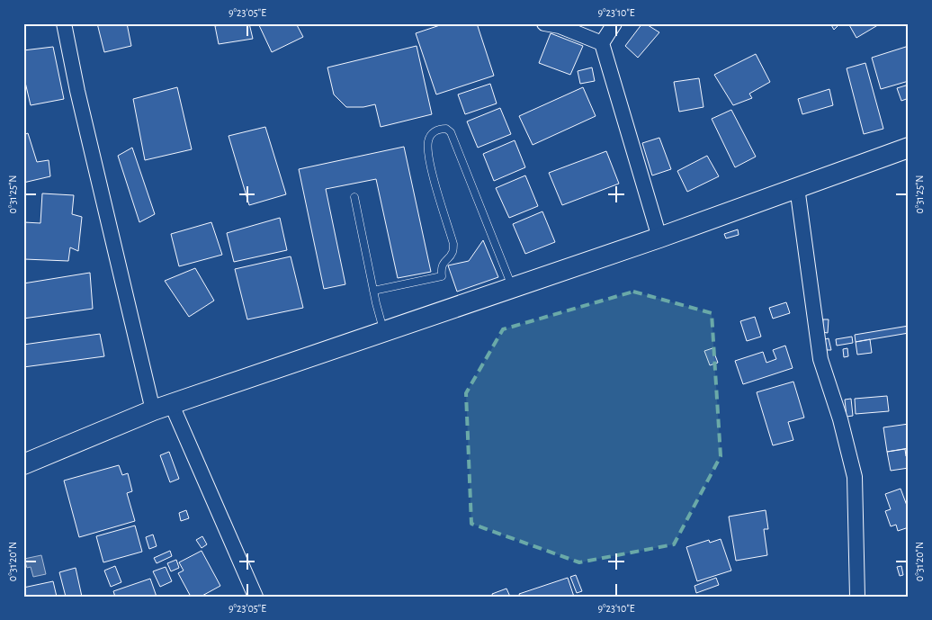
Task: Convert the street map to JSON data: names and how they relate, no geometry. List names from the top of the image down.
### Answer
{
  "coordinates": [
    "9°23'05\"E",
    "9°23'10\"E",
    "0°31'25\"N",
    "0°31'20\"N"
  ]
}
